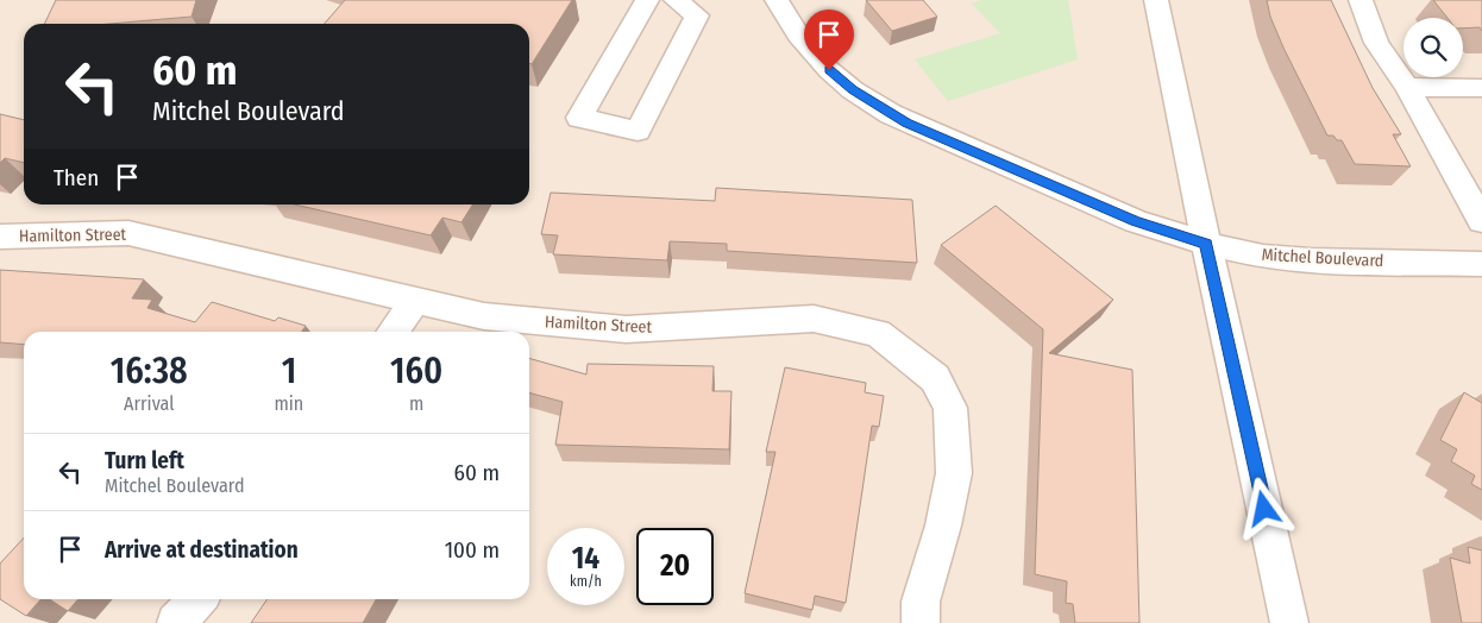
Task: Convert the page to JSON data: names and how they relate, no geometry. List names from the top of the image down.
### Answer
{
  "streets": {
    "street": ["Hamilton Street", "Mitchel Boulevard"]
  },
  "page": {
    "turn": ["60 m", "Mitchel Boulevard"],
    "then": "Then",
    "eta": [
      "16:38",
      "Arrival",
      "1",
      "min",
      "160",
      "m"
    ],
    "list": [
      {
        "name": "Turn left",
        "note": "Mitchel Boulevard",
        "value": "60 m"
      },
      {
        "name": "Arrive at destination",
        "value": "100 m"
      }
    ],
    "speed": "14 km/h",
    "limit": "20"
  }
}
